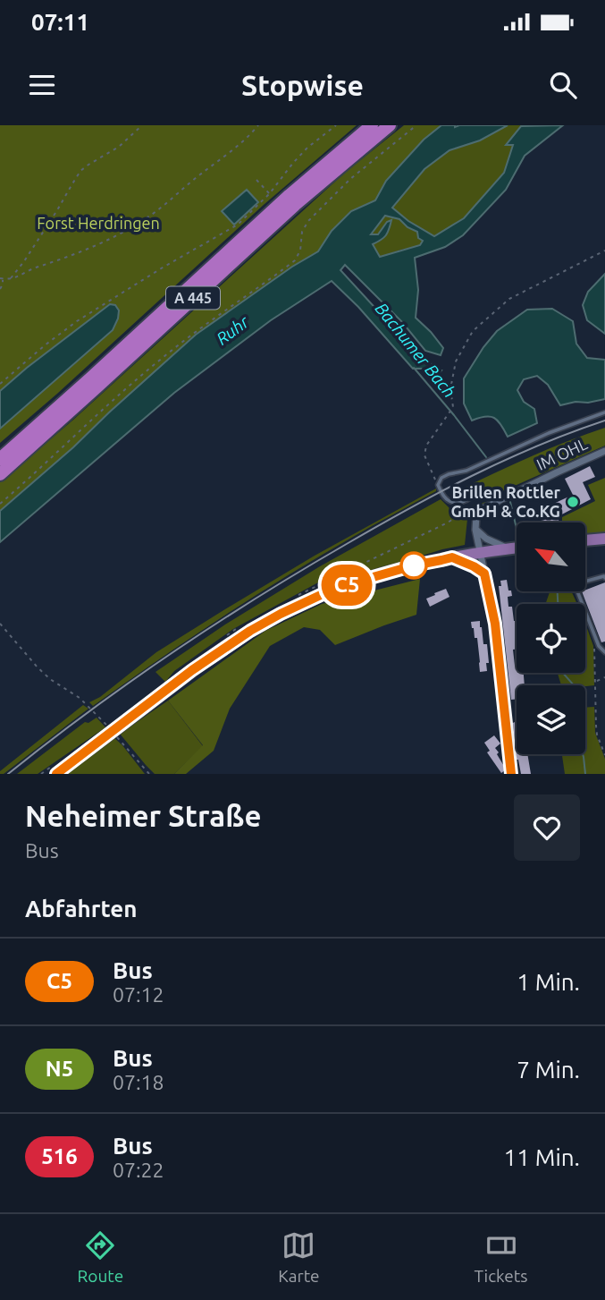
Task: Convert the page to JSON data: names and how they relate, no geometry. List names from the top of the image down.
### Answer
{
  "streets": {
    "highway": ["A 445"],
    "street": ["IM OHL"]
  },
  "water": ["Ruhr", "Bachumer Bach"],
  "parks": ["Forst Herdringen"],
  "places": ["Brillen Rottler GmbH & Co.KG"],
  "lines": ["bus line C5"],
  "north": "top left",
  "page": {
    "status": "07:11",
    "header": "Stopwise",
    "on_map": "C5",
    "heading": [
      ["Neheimer Straße", "Bus"],
      "Abfahrten"
    ],
    "list": [
      {
        "mark": "C5",
        "name": "Bus",
        "note": "07:12",
        "value": "1 Min."
      },
      {
        "mark": "N5",
        "name": "Bus",
        "note": "07:18",
        "value": "7 Min."
      },
      {
        "mark": "516",
        "name": "Bus",
        "note": "07:22",
        "value": "11 Min."
      }
    ],
    "tabs": ["Route", "Karte", "Tickets"]
  }
}
